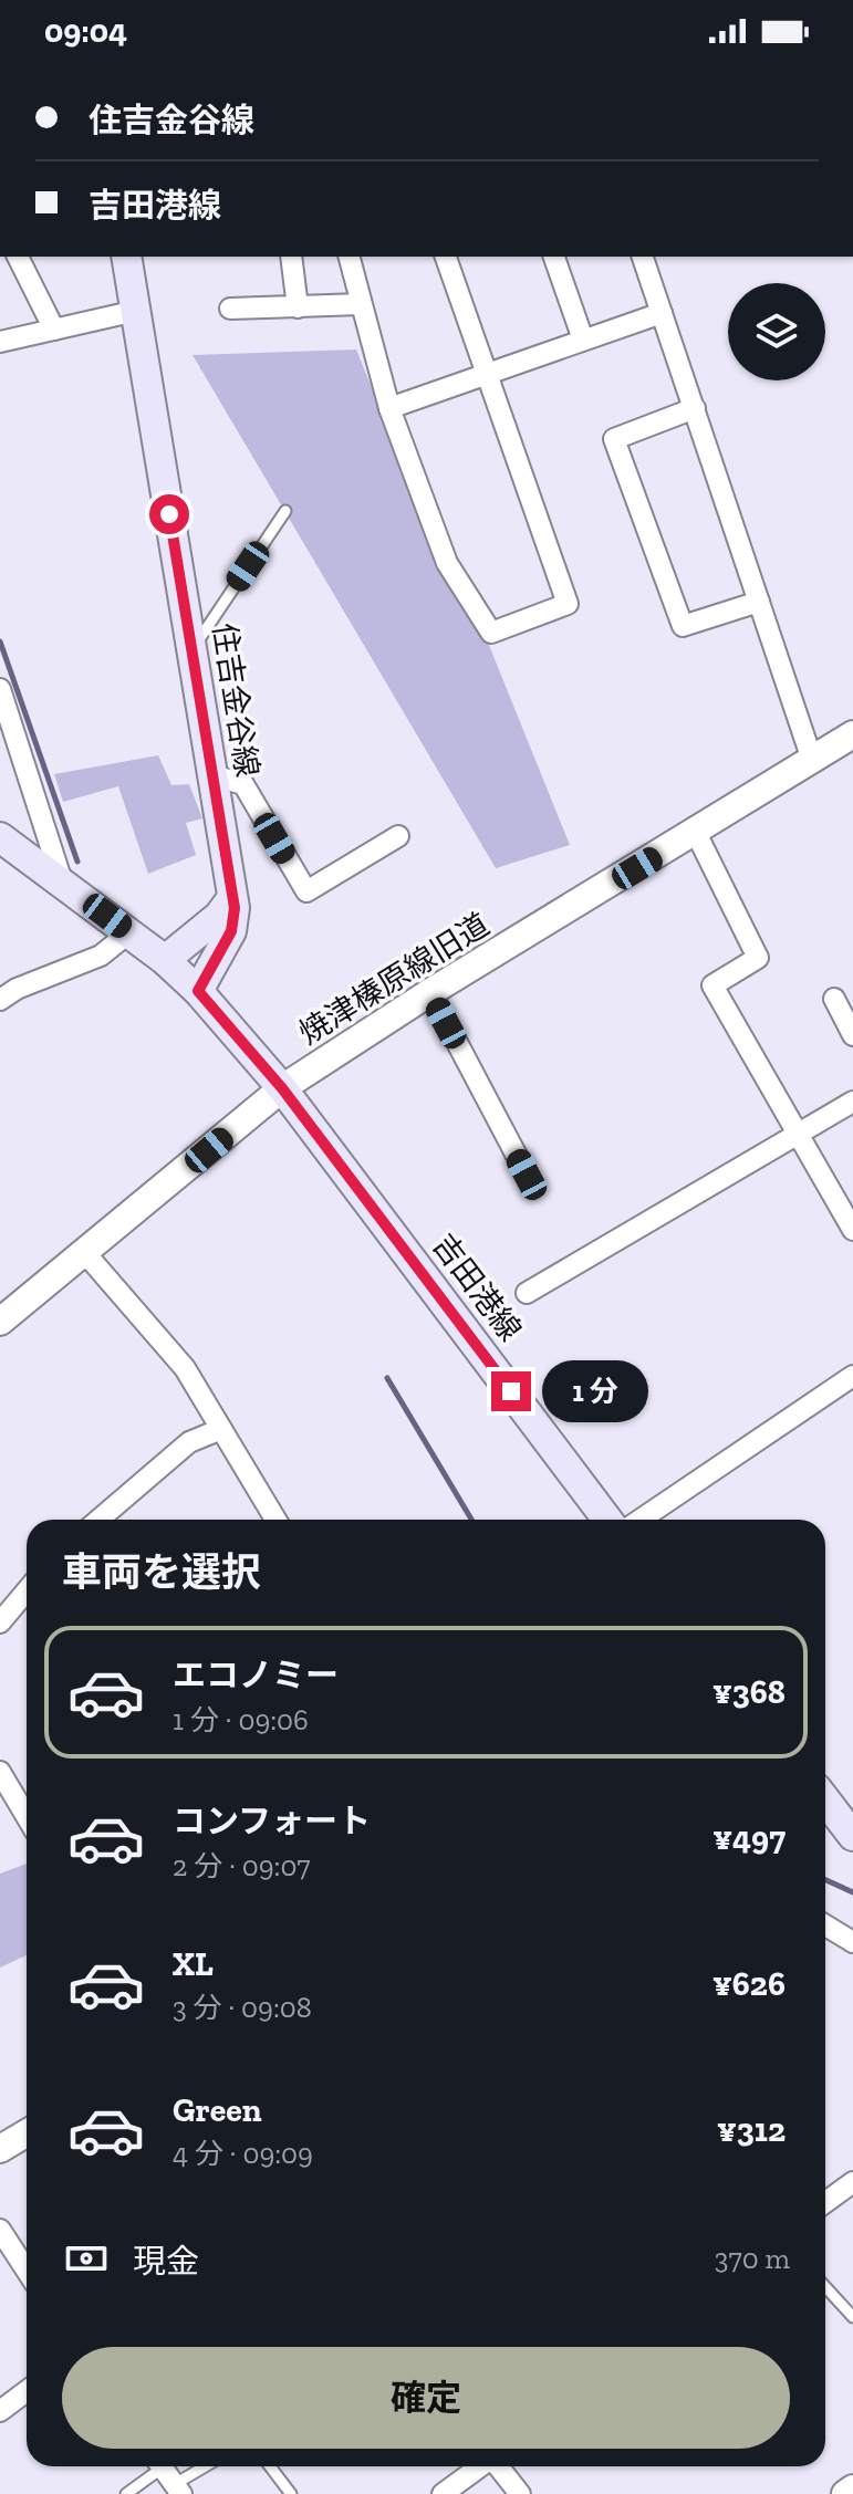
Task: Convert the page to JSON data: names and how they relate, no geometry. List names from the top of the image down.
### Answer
{
  "streets": {
    "main road": ["住吉金谷線", "吉田港線"],
    "street": ["焼津榛原線旧道"]
  },
  "crossings": [
    ["焼津榛原線旧道", "吉田港線"]
  ],
  "page": {
    "status": "09:04",
    "banner": ["住吉金谷線", "吉田港線"],
    "bubble": "1 分",
    "heading": "車両を選択",
    "list": [
      {
        "name": "エコノミー",
        "note": "1 分 · 09:06",
        "value": "¥368"
      },
      {
        "name": "コンフォート",
        "note": "2 分 · 09:07",
        "value": "¥497"
      },
      {
        "name": "XL",
        "note": "3 分 · 09:08",
        "value": "¥626"
      },
      {
        "name": "Green",
        "note": "4 分 · 09:09",
        "value": "¥312"
      }
    ],
    "pay": ["現金", "370 m"],
    "buttons": "確定"
  }
}
